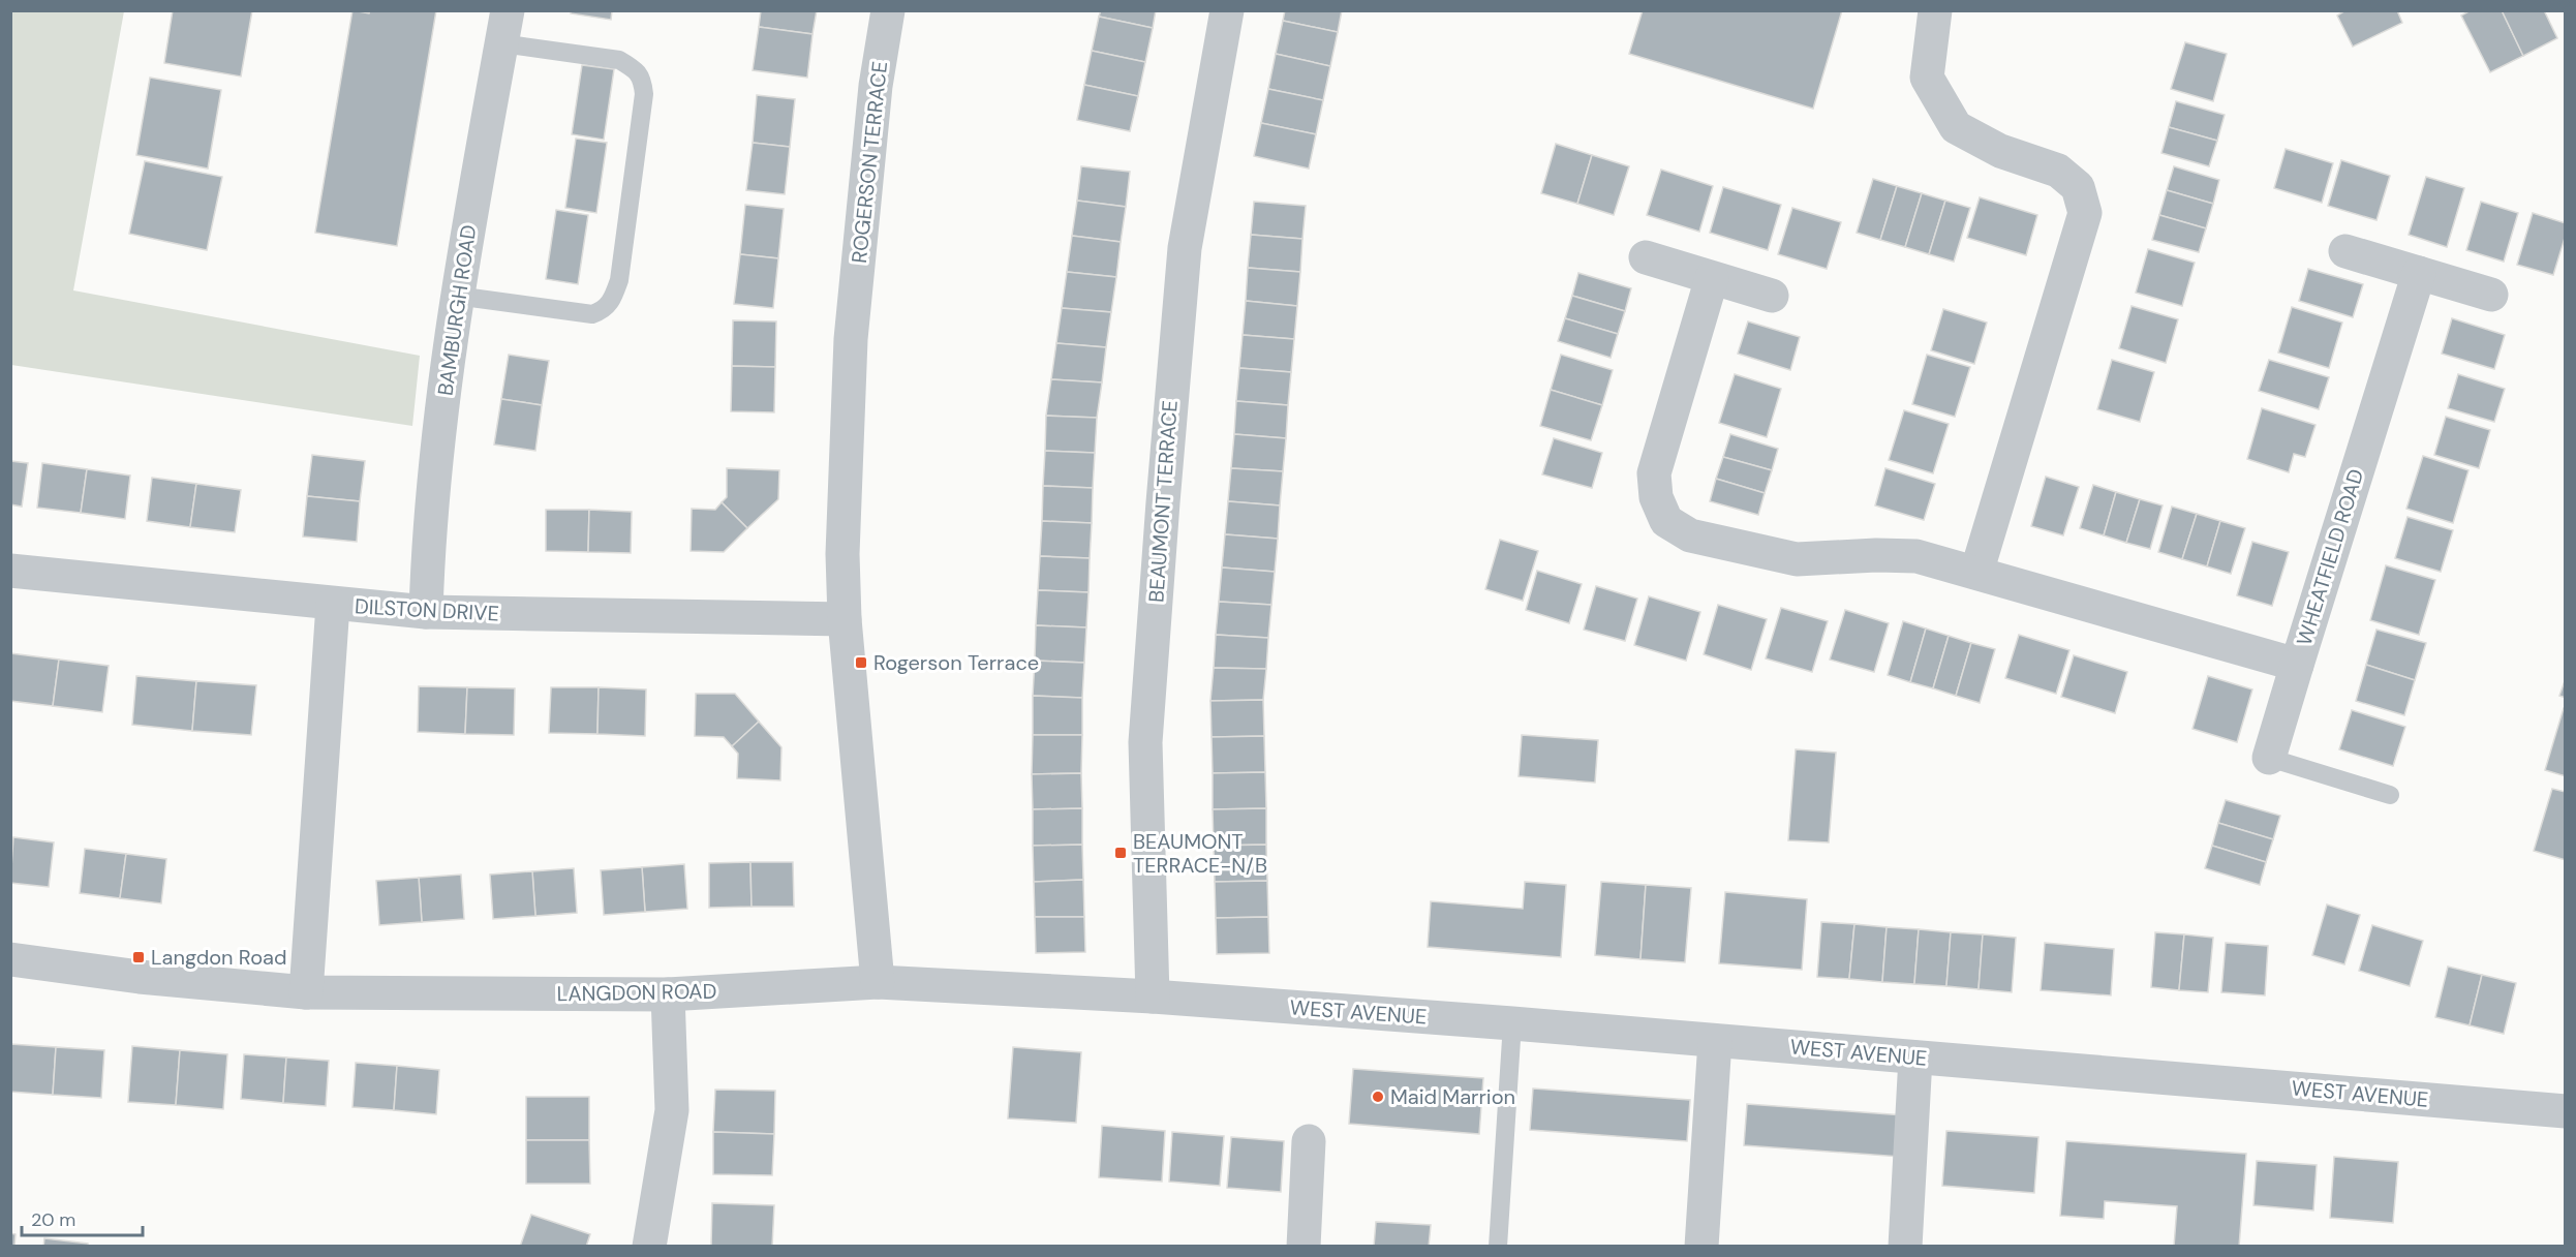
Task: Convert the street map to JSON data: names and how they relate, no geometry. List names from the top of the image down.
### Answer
{
  "streets": {
    "street": [
      "ROGERSON TERRACE",
      "BAMBURGH ROAD",
      "BEAUMONT TERRACE",
      "WHEATFIELD ROAD",
      "DILSTON DRIVE",
      "LANGDON ROAD",
      "WEST AVENUE"
    ]
  },
  "crossings": [
    ["ROGERSON TERRACE", "DILSTON DRIVE"],
    ["ROGERSON TERRACE", "LANGDON ROAD"],
    ["BAMBURGH ROAD", "DILSTON DRIVE"],
    ["BEAUMONT TERRACE", "LANGDON ROAD"],
    ["BEAUMONT TERRACE", "WEST AVENUE"],
    ["LANGDON ROAD", "WEST AVENUE"]
  ],
  "places": {
    "transit": ["Rogerson Terrace", "BEAUMONT TERRACE-N/B", "Langdon Road"],
    "other": ["Maid Marrion"]
  },
  "scale_bar": "20 m"
}
